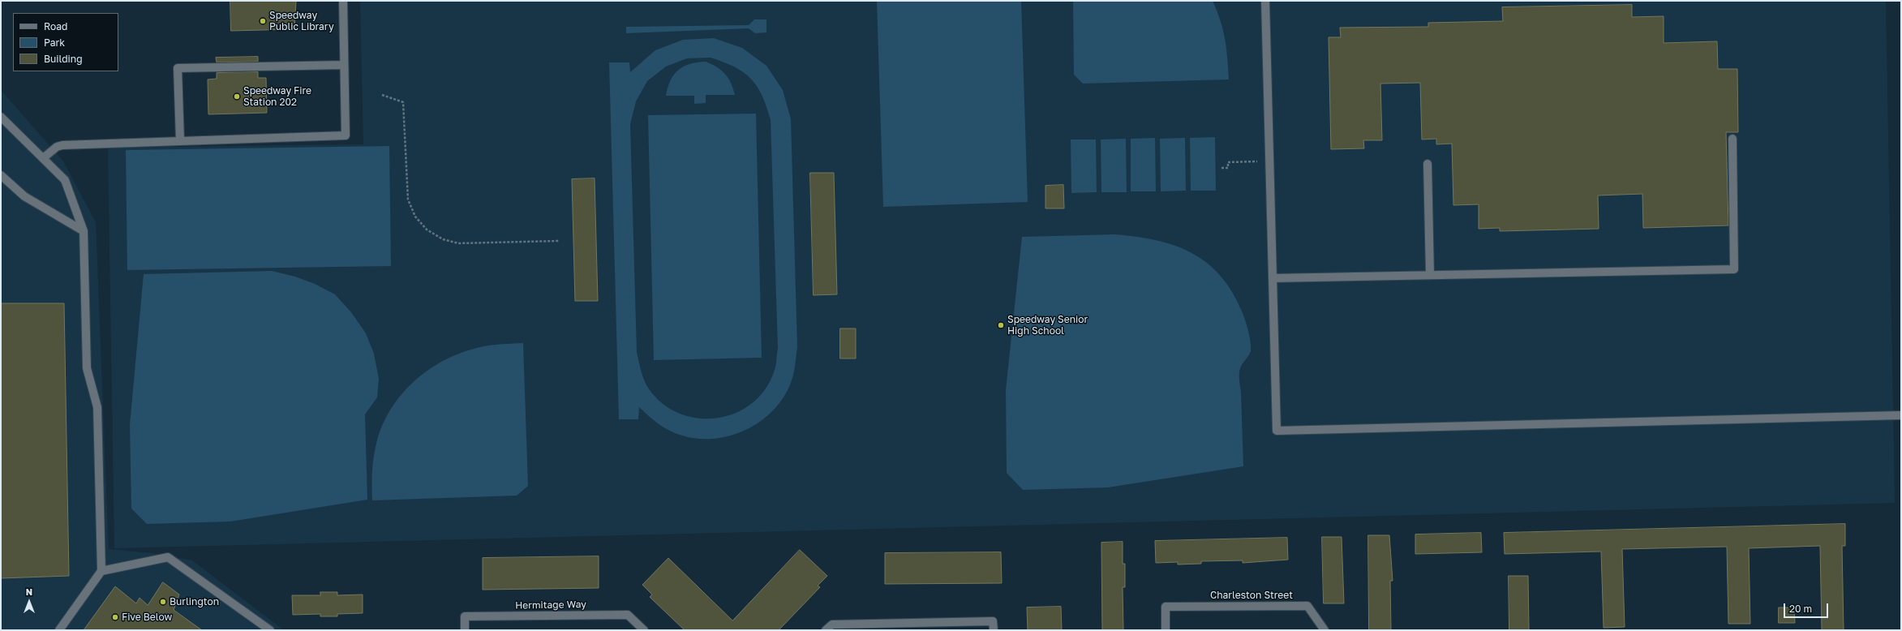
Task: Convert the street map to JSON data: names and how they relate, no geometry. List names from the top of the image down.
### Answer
{
  "streets": {
    "street": ["Charleston Street", "Hermitage Way"]
  },
  "places": [
    "Speedway Public Library",
    "Speedway Fire Station 202",
    "Speedway Senior High School",
    "Burlington",
    "Five Below"
  ],
  "legend": ["Road", "Park", "Building"],
  "scale_bar": "20 m",
  "north": "top"
}
